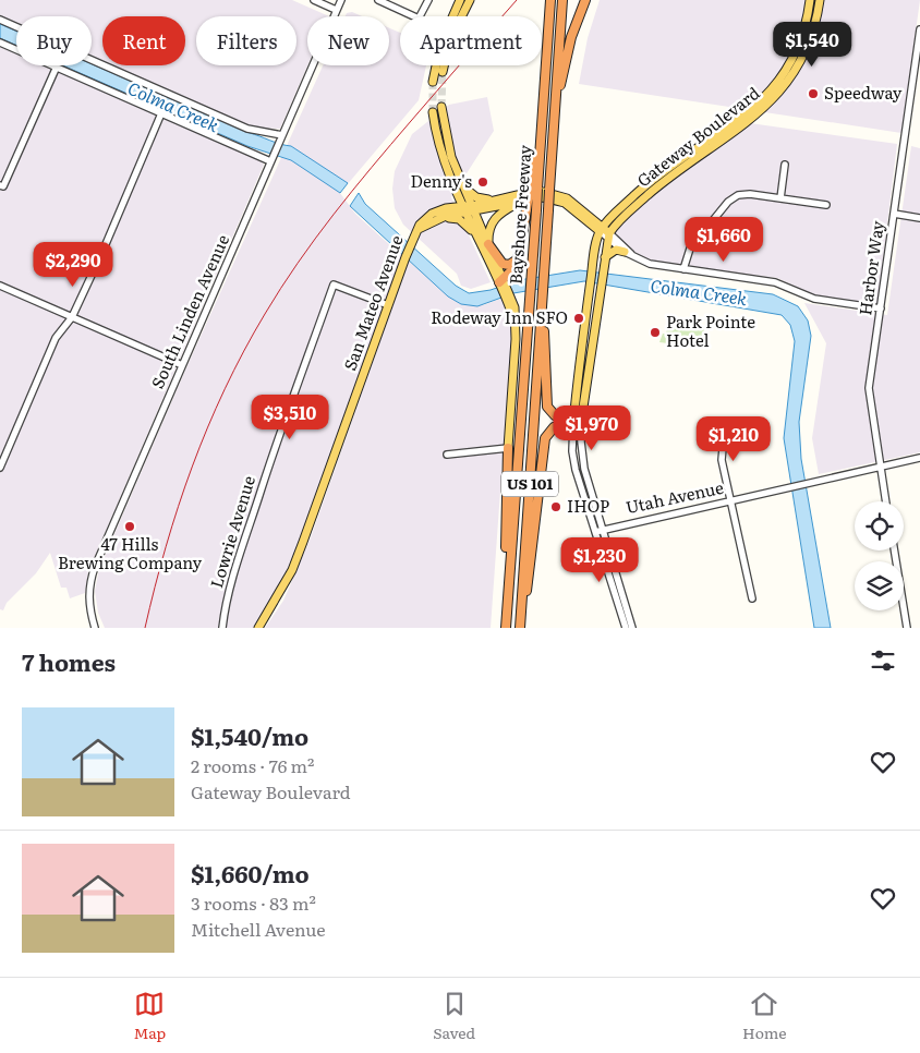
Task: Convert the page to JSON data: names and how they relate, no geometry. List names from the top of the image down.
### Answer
{
  "streets": {
    "highway": ["Bayshore Freeway", "US 101"],
    "main road": ["Gateway Boulevard", "San Mateo Avenue"],
    "street": [
      "Harbor Way",
      "South Linden Avenue",
      "Utah Avenue",
      "Lowrie Avenue"
    ]
  },
  "crossings": [
    ["Harbor Way", "Utah Avenue"],
    ["San Mateo Avenue", "Lowrie Avenue"]
  ],
  "water": ["Colma Creek"],
  "places": [
    "Speedway",
    "Denny's",
    "Rodeway Inn SFO",
    "Park Pointe Hotel",
    "IHOP",
    "47 Hills Brewing Company"
  ],
  "page": {
    "chip": [
      "Buy",
      "Rent",
      "Filters",
      "New",
      "Apartment"
    ],
    "price": [
      "$1,540",
      "$1,660",
      "$2,290",
      "$3,510",
      "$1,970",
      "$1,210",
      "$1,230"
    ],
    "heading": "7 homes",
    "list": [
      {
        "name": "$1,540/mo",
        "note": "2 rooms · 76 m² · Gateway Boulevard"
      },
      {
        "name": "$1,660/mo",
        "note": "3 rooms · 83 m² · Mitchell Avenue"
      }
    ],
    "tabs": ["Map", "Saved", "Home"]
  }
}
